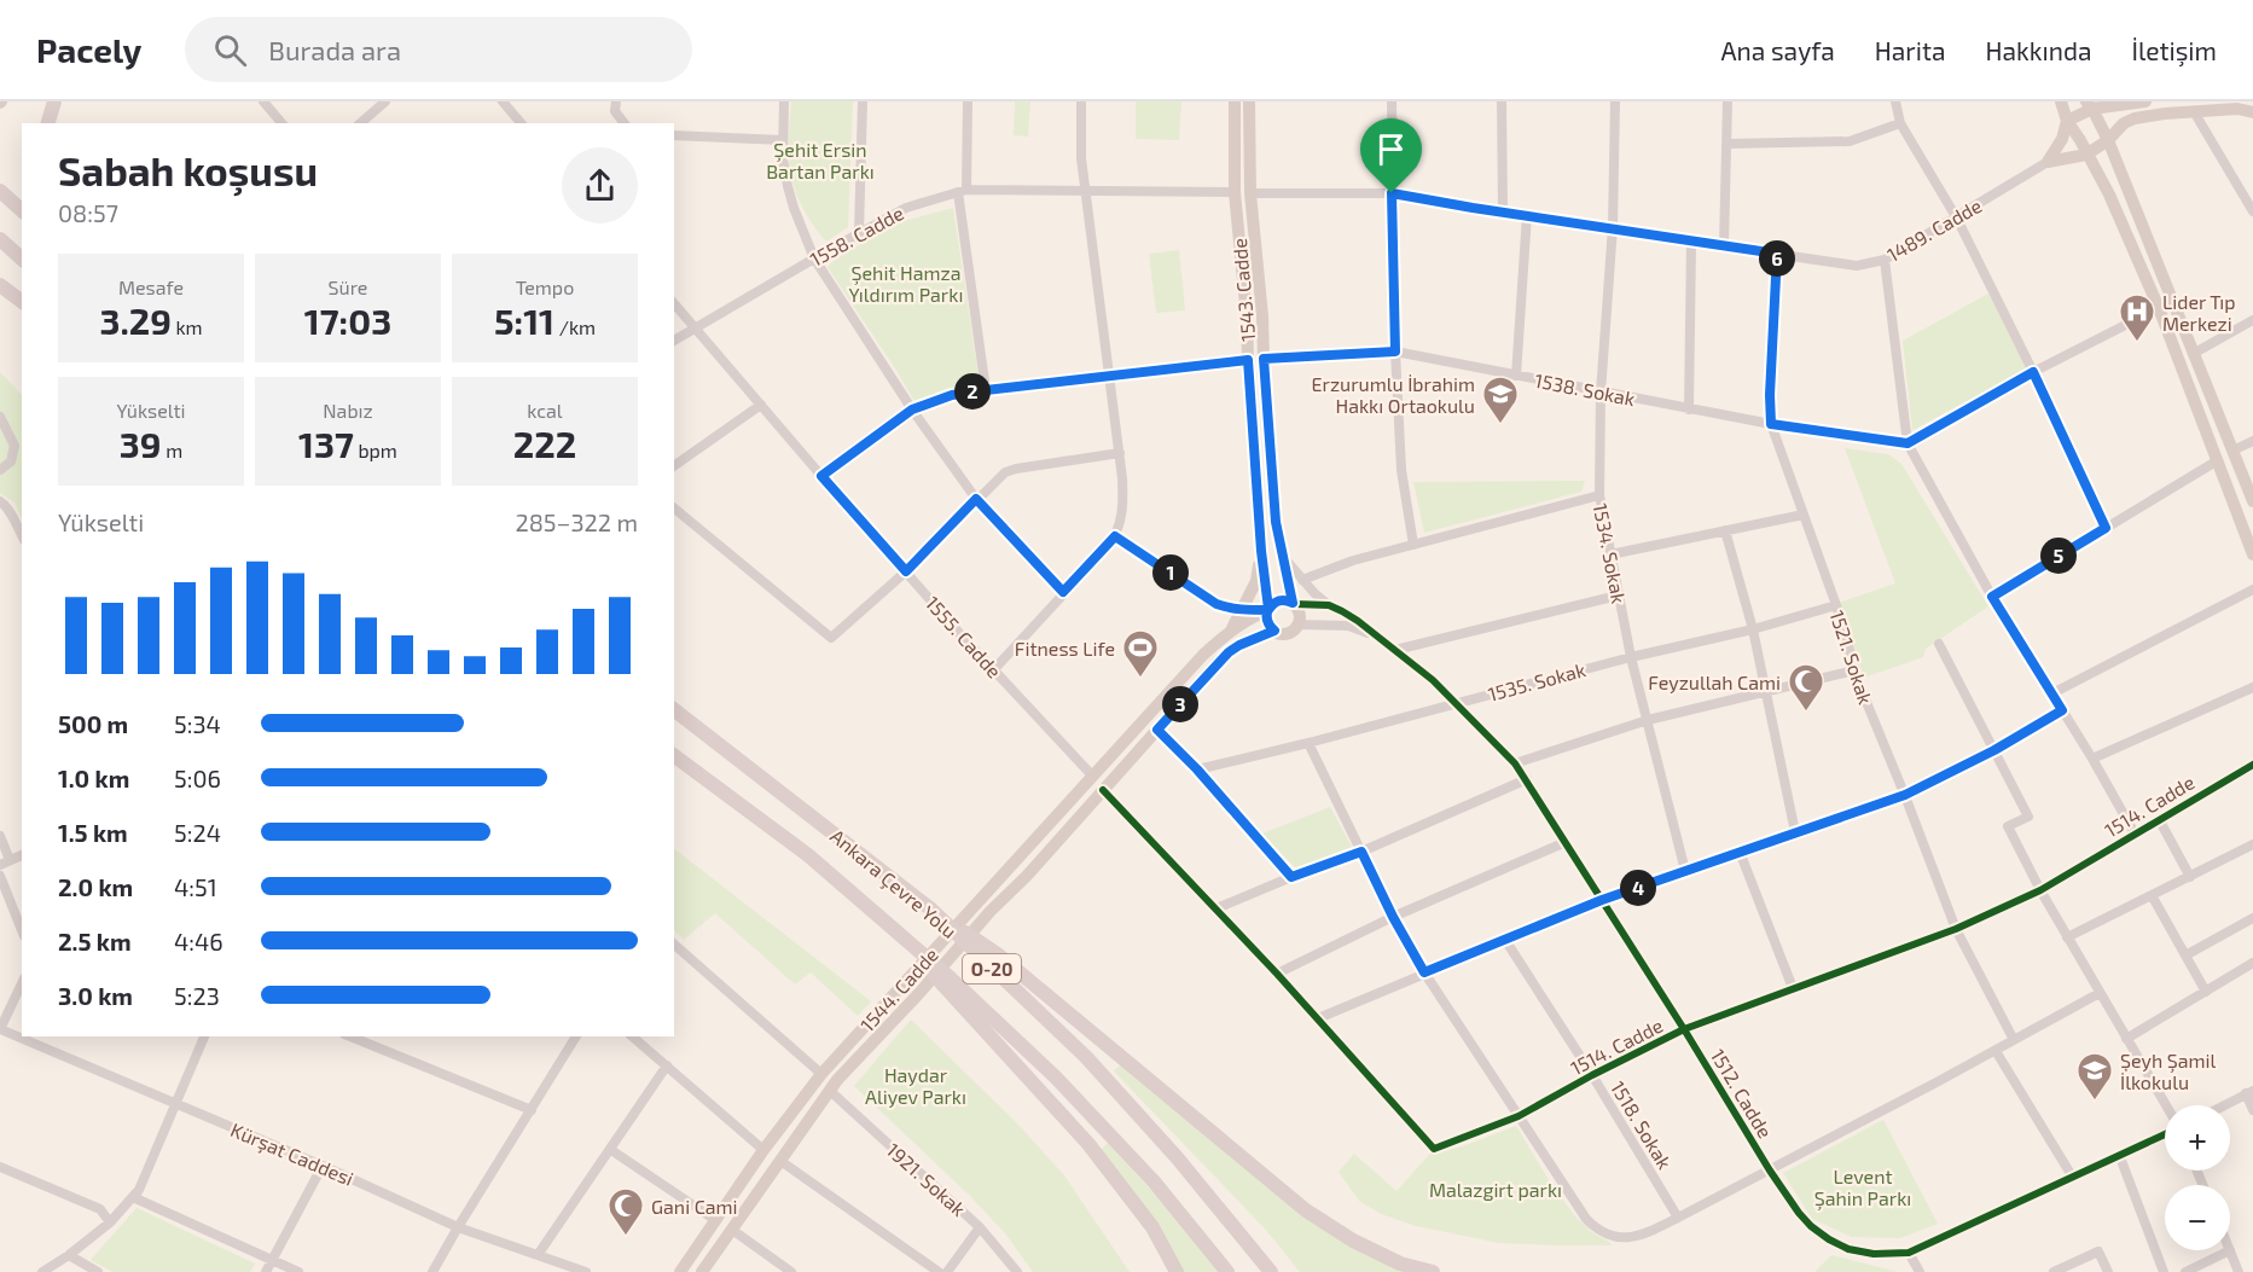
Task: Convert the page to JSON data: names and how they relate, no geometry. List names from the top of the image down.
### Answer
{
  "streets": {
    "highway": ["Ankara Çevre Yolu", "O-20"],
    "main road": ["1543. Cadde", "1544. Cadde"],
    "street": [
      "1489. Cadde",
      "1558. Cadde",
      "1538. Sokak",
      "1534. Sokak",
      "1555. Cadde",
      "1521. Sokak",
      "1535. Sokak",
      "1514. Cadde",
      "1512. Cadde",
      "1518. Sokak",
      "Kürşat Caddesi",
      "1921. Sokak"
    ]
  },
  "crossings": [
    ["1489. Cadde", "1543. Cadde"],
    ["1489. Cadde", "1534. Sokak"],
    ["1489. Cadde", "1521. Sokak"],
    ["1558. Cadde", "1543. Cadde"],
    ["1558. Cadde", "1555. Cadde"],
    ["1543. Cadde", "1538. Sokak"],
    ["1543. Cadde", "1544. Cadde"],
    ["1543. Cadde", "1512. Cadde"],
    ["1538. Sokak", "1534. Sokak"],
    ["1538. Sokak", "1521. Sokak"],
    ["1534. Sokak", "1535. Sokak"],
    ["1555. Cadde", "1544. Cadde"],
    ["1521. Sokak", "1535. Sokak"],
    ["1521. Sokak", "1514. Cadde"],
    ["1535. Sokak", "1512. Cadde"],
    ["1514. Cadde", "1544. Cadde"],
    ["1514. Cadde", "1512. Cadde"],
    ["1514. Cadde", "1518. Sokak"],
    ["1544. Cadde", "1512. Cadde"],
    ["1544. Cadde", "1921. Sokak"]
  ],
  "parks": [
    "Şehit Ersin Bartan Parkı",
    "Şehit Hamza Yıldırım Parkı",
    "Haydar Aliyev Parkı",
    "Levent Şahin Parkı",
    "Malazgirt parkı"
  ],
  "places": {
    "hospital": ["Lider Tıp Merkezi"],
    "school or university": ["Erzurumlu İbrahim Hakkı Ortaokulu", "Şeyh Şamil İlkokulu"],
    "sports": ["Fitness Life"],
    "mosque": ["Feyzullah Cami", "Gani Cami"]
  },
  "page": {
    "header": "Pacely",
    "search": "Burada ara",
    "nav": [
      "Ana sayfa",
      "Harita",
      "Hakkında",
      "İletişim"
    ],
    "heading": ["Sabah koşusu", "08:57"],
    "pins": [
      "6",
      "2",
      "5",
      "1",
      "3",
      "4"
    ],
    "stats": [
      ["Mesafe", "3.29 km"],
      ["Süre", "17:03"],
      ["Tempo", "5:11 /km"],
      ["Yükselti", "39 m"],
      ["Nabız", "137 bpm"],
      ["kcal", "222"]
    ],
    "chart": ["Yükselti", "285–322 m"],
    "list": [
      {
        "name": "500 m",
        "note": "5:34"
      },
      {
        "name": "1.0 km",
        "note": "5:06"
      },
      {
        "name": "1.5 km",
        "note": "5:24"
      },
      {
        "name": "2.0 km",
        "note": "4:51"
      },
      {
        "name": "2.5 km",
        "note": "4:46"
      },
      {
        "name": "3.0 km",
        "note": "5:23"
      }
    ],
    "map_buttons": ["+", "−"]
  }
}
